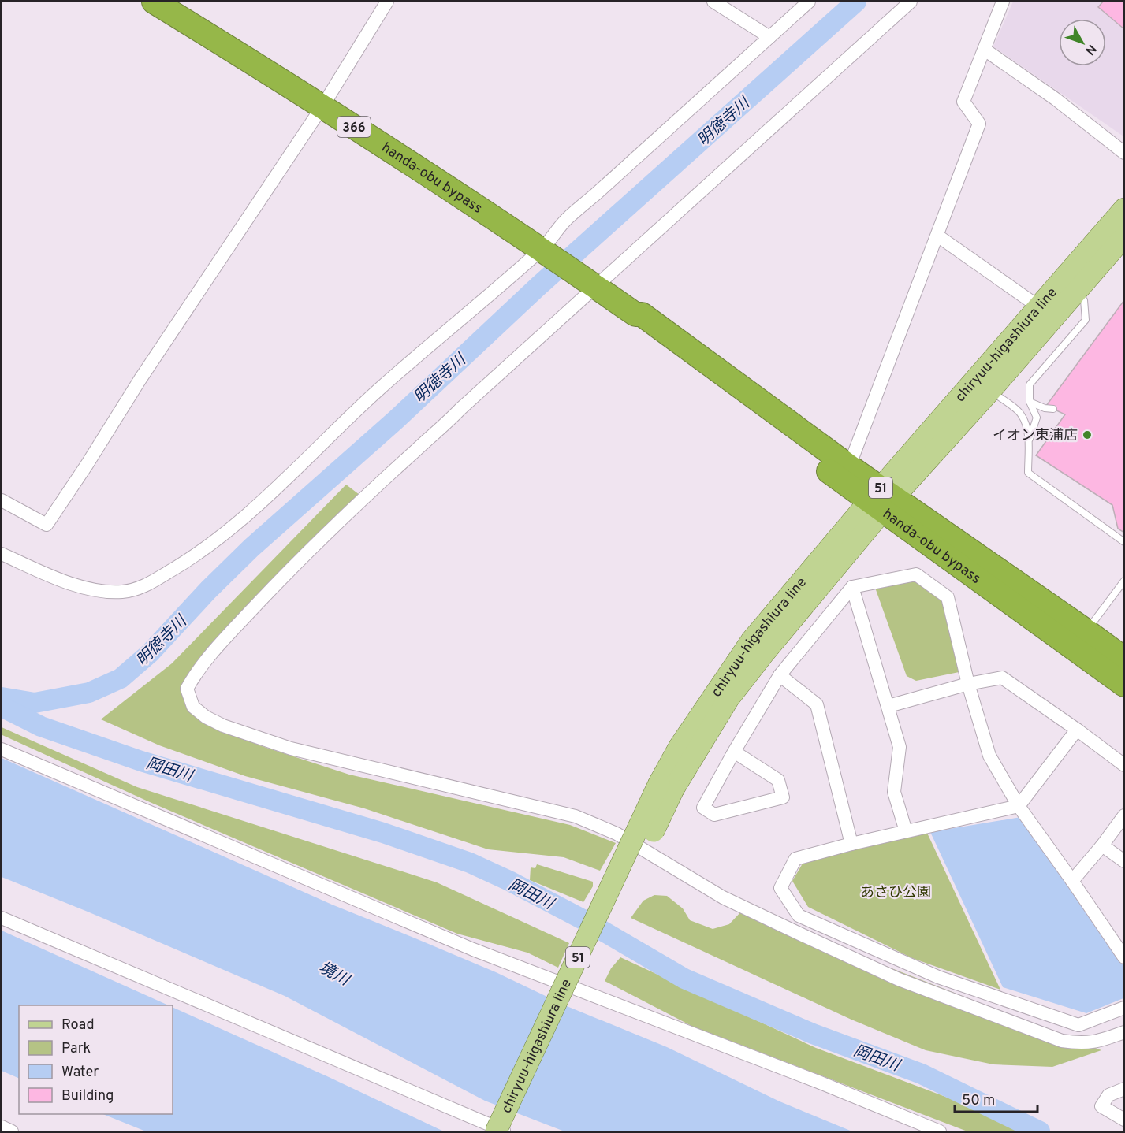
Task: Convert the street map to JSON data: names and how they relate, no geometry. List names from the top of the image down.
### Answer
{
  "streets": {
    "highway": ["366", "handa-obu bypass"],
    "main road": ["chiryuu-higashiura line", "51"]
  },
  "crossings": [
    ["handa-obu bypass", "chiryuu-higashiura line"]
  ],
  "water": ["明徳寺川", "岡田川", "境川"],
  "parks": ["あさひ公園"],
  "places": ["イオン東浦店"],
  "legend": [
    "Road",
    "Park",
    "Water",
    "Building"
  ],
  "scale_bar": "50 m",
  "north": "bottom right"
}
